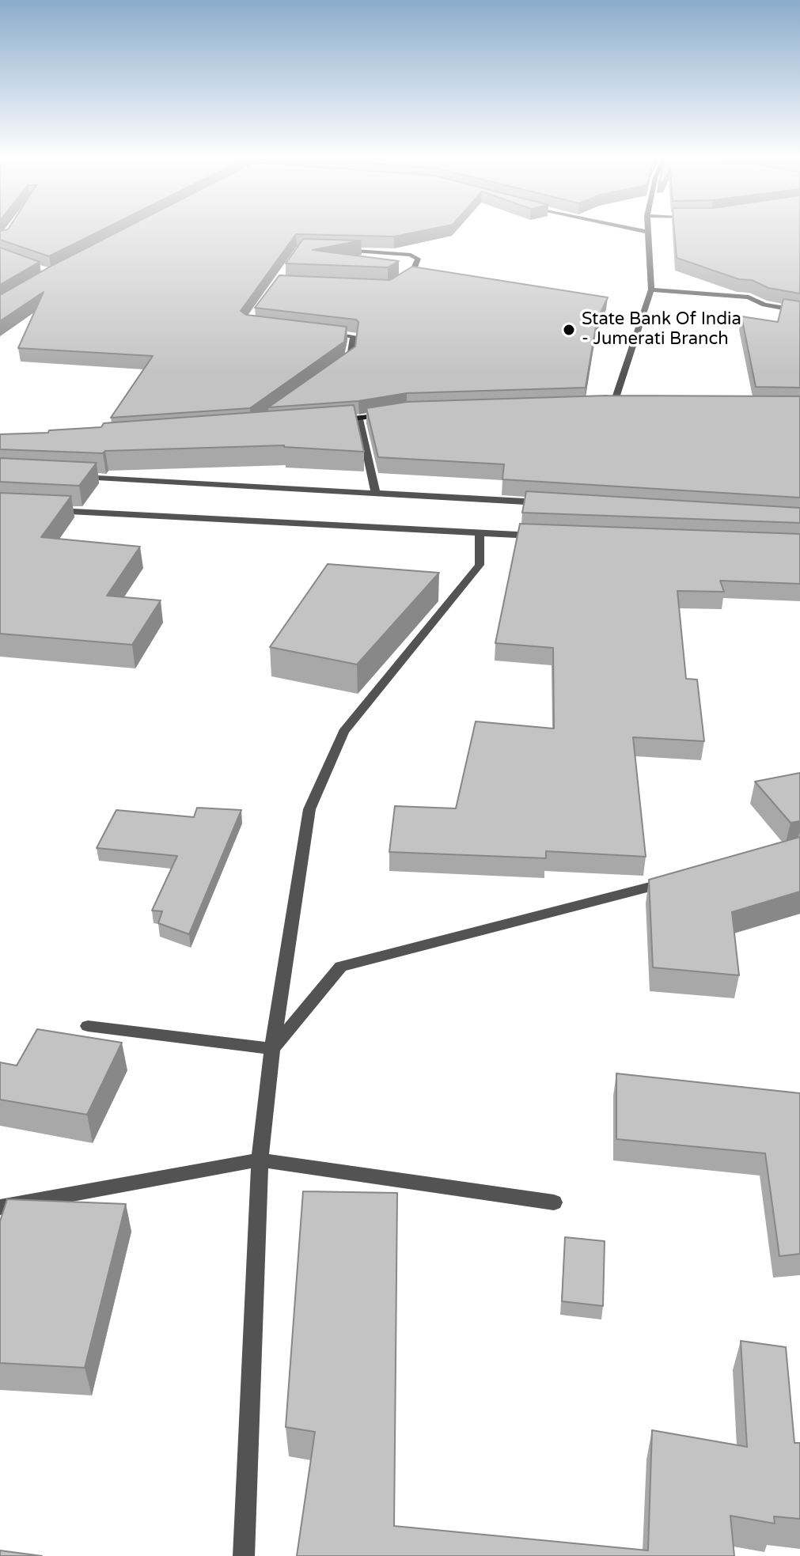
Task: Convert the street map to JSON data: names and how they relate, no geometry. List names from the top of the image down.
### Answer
{
  "places": ["State Bank Of India - Jumerati Branch"]
}
